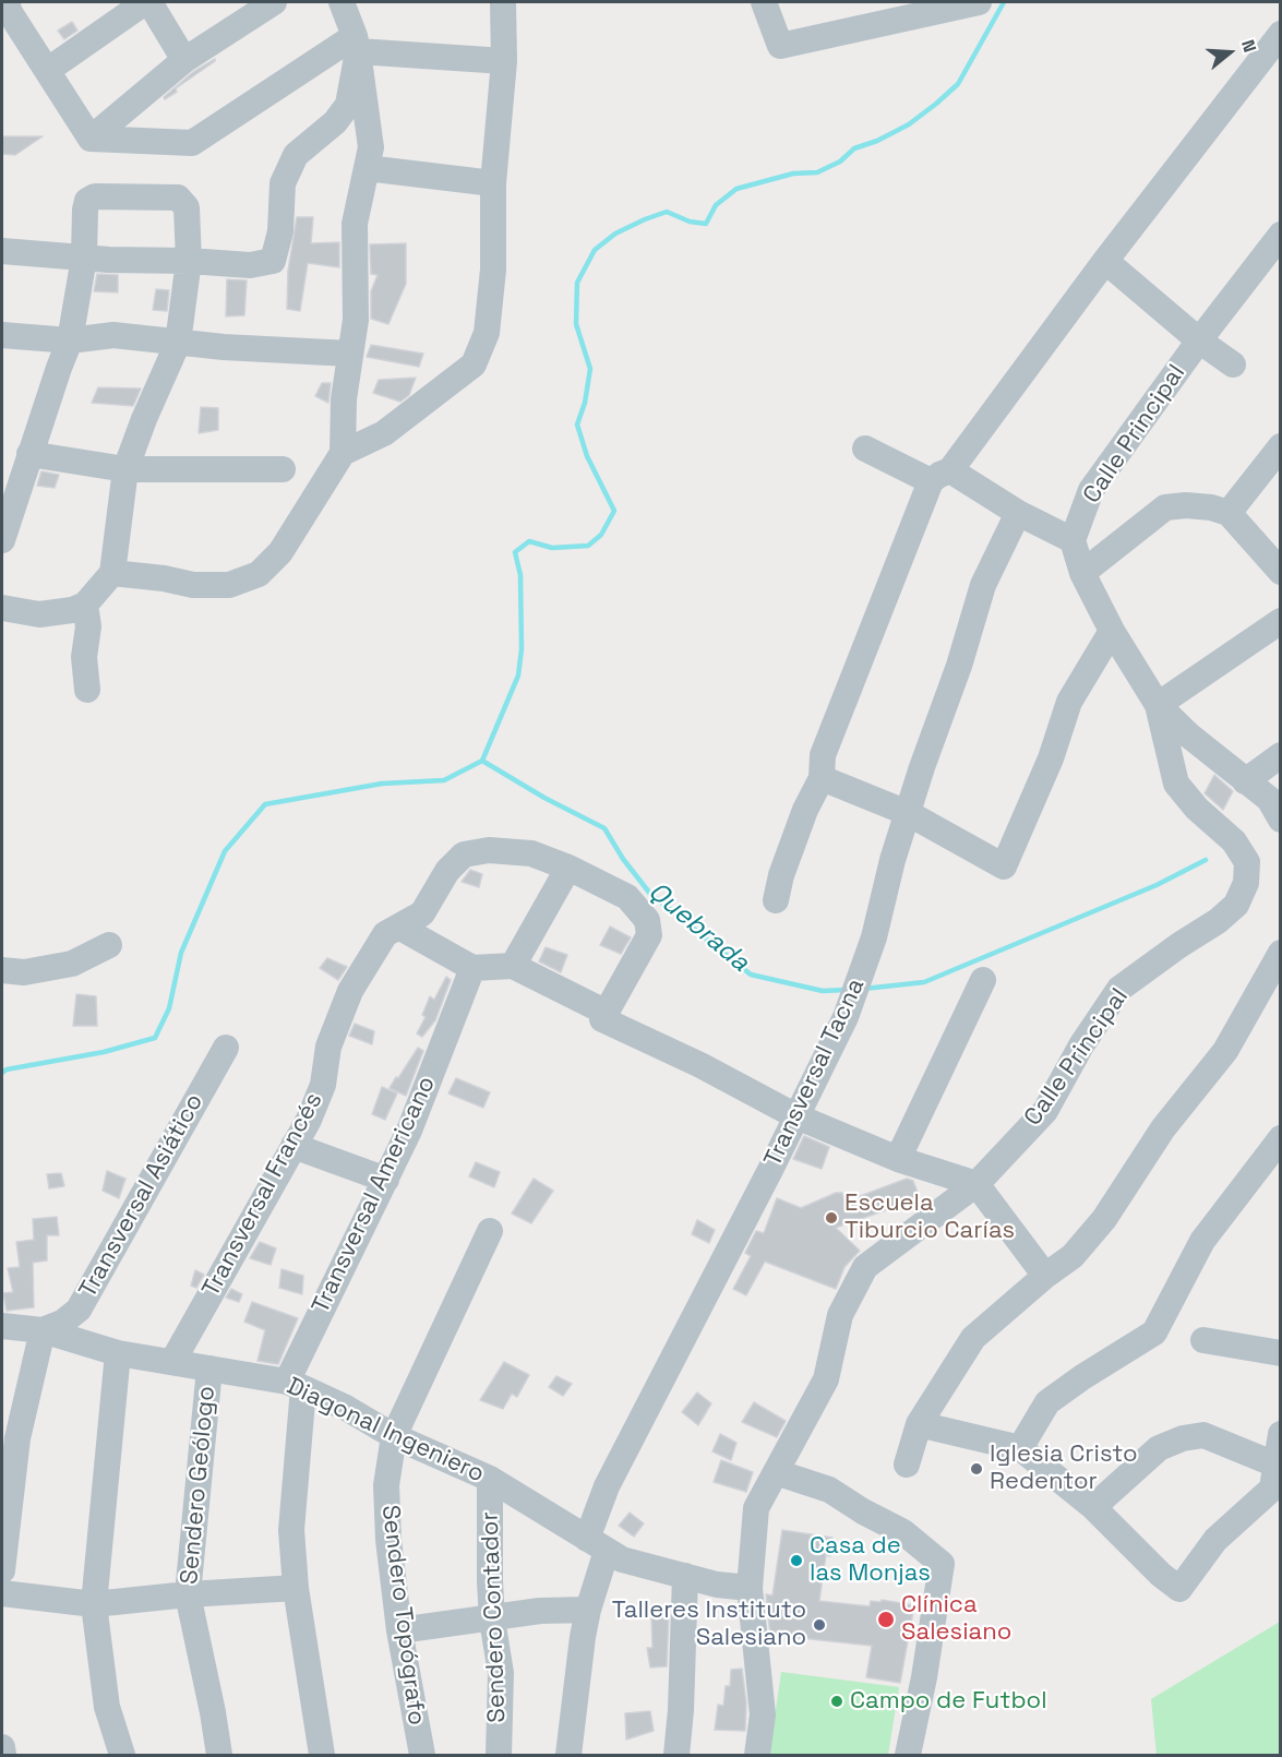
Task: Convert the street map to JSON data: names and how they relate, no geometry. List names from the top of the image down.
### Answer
{
  "streets": {
    "street": [
      "Calle Principal",
      "Transversal Tacna",
      "Transversal Francés",
      "Transversal Americano",
      "Transversal Asiático",
      "Diagonal Ingeniero",
      "Sendero Geólogo",
      "Sendero Topógrafo",
      "Sendero Contador"
    ]
  },
  "crossings": [
    ["Calle Principal", "Diagonal Ingeniero"],
    ["Transversal Tacna", "Diagonal Ingeniero"],
    ["Transversal Francés", "Diagonal Ingeniero"],
    ["Transversal Americano", "Diagonal Ingeniero"],
    ["Transversal Asiático", "Diagonal Ingeniero"],
    ["Diagonal Ingeniero", "Sendero Geólogo"],
    ["Diagonal Ingeniero", "Sendero Topógrafo"],
    ["Diagonal Ingeniero", "Sendero Contador"]
  ],
  "water": ["Quebrada"],
  "places": [
    "Escuela Tiburcio Carías",
    "Iglesia Cristo Redentor",
    "Casa de las Monjas",
    "Clínica Salesiano",
    "Talleres Instituto Salesiano",
    "Campo de Futbol"
  ],
  "north": "right"
}
